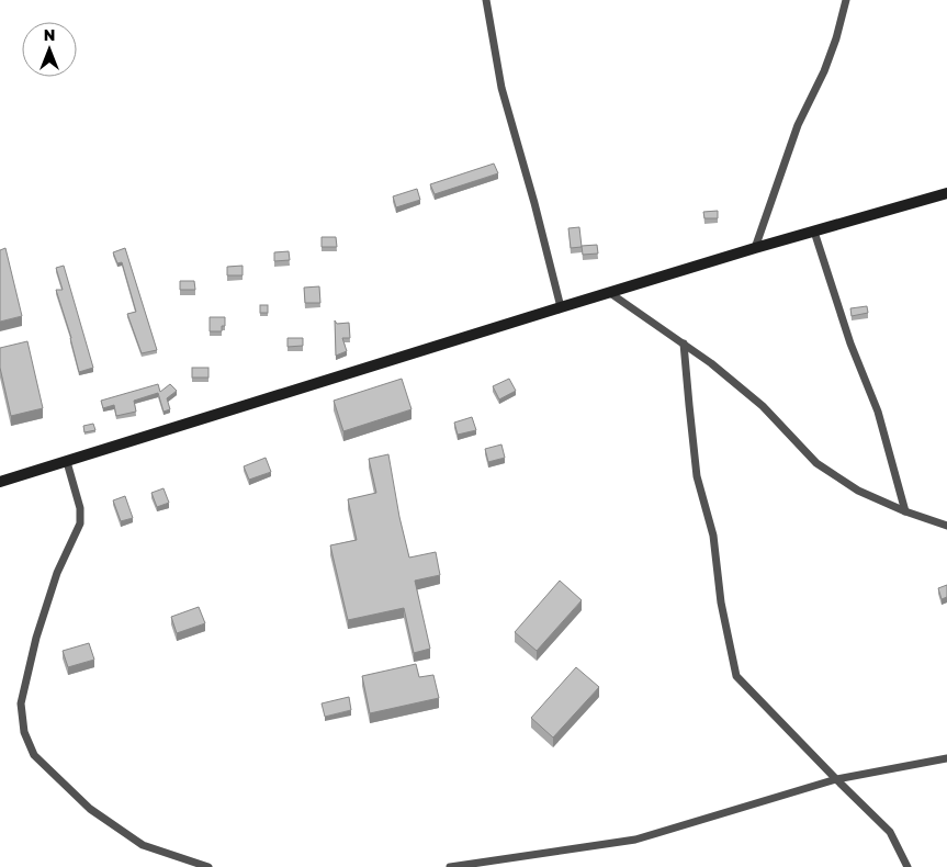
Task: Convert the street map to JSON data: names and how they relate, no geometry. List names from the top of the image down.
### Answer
{
  "north": "top"
}
